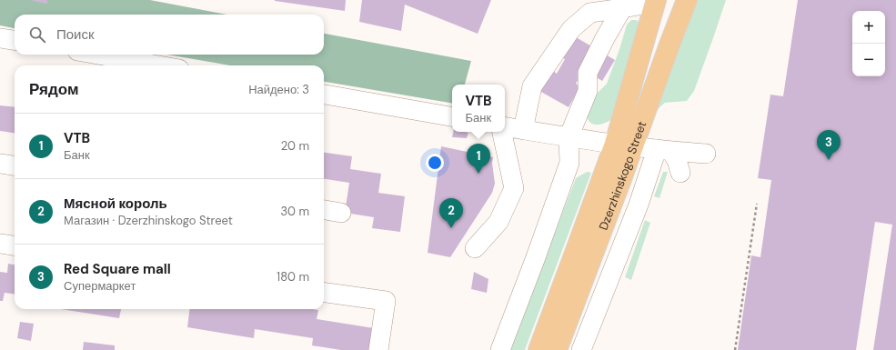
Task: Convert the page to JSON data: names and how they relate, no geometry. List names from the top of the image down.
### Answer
{
  "streets": {
    "main road": ["Dzerzhinskogo Street"]
  },
  "page": {
    "map_buttons": ["+", "−"],
    "search": "Поиск",
    "heading": ["Рядом", "Найдено: 3"],
    "popup": ["VTB", "Банк"],
    "list": [
      {
        "mark": "1",
        "name": "VTB",
        "note": "Банк",
        "value": "20 m"
      },
      {
        "mark": "2",
        "name": "Мясной король",
        "note": "Магазин · Dzerzhinskogo Street",
        "value": "30 m"
      },
      {
        "mark": "3",
        "name": "Red Square mall",
        "note": "Супермаркет",
        "value": "180 m"
      }
    ],
    "pins": ["3", "1", "2"]
  }
}
